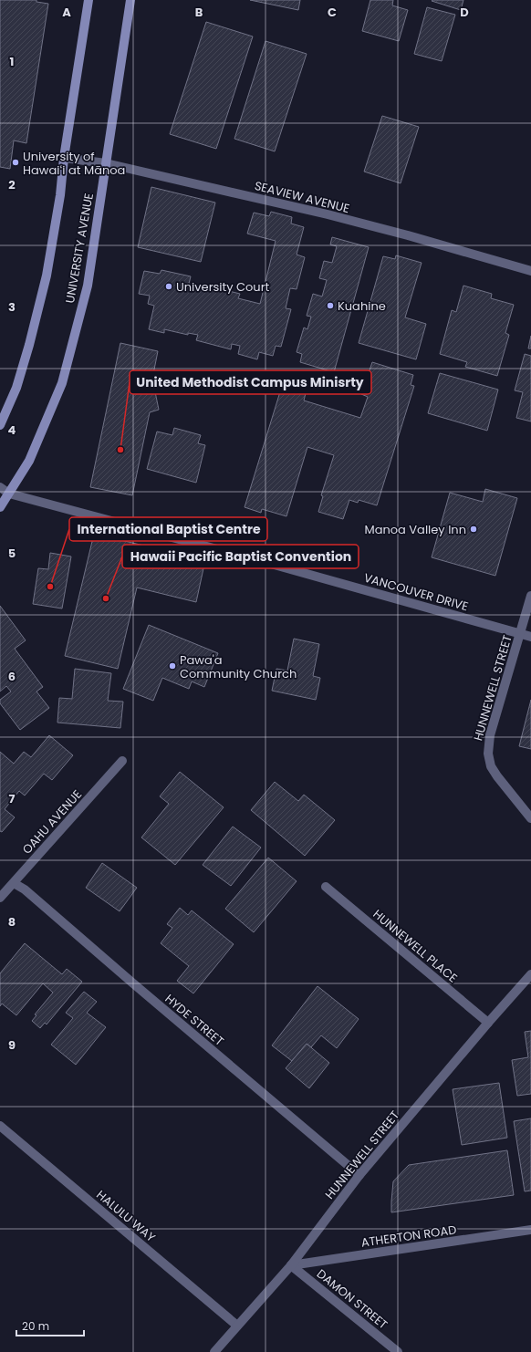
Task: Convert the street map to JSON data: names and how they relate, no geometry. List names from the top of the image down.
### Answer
{
  "streets": {
    "main road": ["UNIVERSITY AVENUE"],
    "street": [
      "SEAVIEW AVENUE",
      "VANCOUVER DRIVE",
      "HUNNEWELL STREET",
      "OAHU AVENUE",
      "HUNNEWELL PLACE",
      "HYDE STREET",
      "HALULU WAY",
      "ATHERTON ROAD",
      "DAMON STREET"
    ]
  },
  "crossings": [
    ["SEAVIEW AVENUE", "UNIVERSITY AVENUE"],
    ["UNIVERSITY AVENUE", "VANCOUVER DRIVE"],
    ["VANCOUVER DRIVE", "HUNNEWELL STREET"],
    ["HUNNEWELL STREET", "HUNNEWELL PLACE"],
    ["HUNNEWELL STREET", "HYDE STREET"],
    ["HUNNEWELL STREET", "HALULU WAY"],
    ["HUNNEWELL STREET", "ATHERTON ROAD"],
    ["HUNNEWELL STREET", "DAMON STREET"],
    ["OAHU AVENUE", "HYDE STREET"],
    ["ATHERTON ROAD", "DAMON STREET"]
  ],
  "places": [
    "University of Hawaiʻi at Mānoa",
    "University Court",
    "Kuahine",
    "United Methodist Campus Minisrty",
    "Manoa Valley Inn",
    "International Baptist Centre",
    "Hawaii Pacific Baptist Convention",
    "Pawa'a Community Church"
  ],
  "scale_bar": "20 m",
  "grid": {
    "columns": [
      "A",
      "B",
      "C",
      "D"
    ],
    "rows": [
      "1",
      "2",
      "3",
      "4",
      "5",
      "6",
      "7",
      "8",
      "9"
    ]
  }
}
